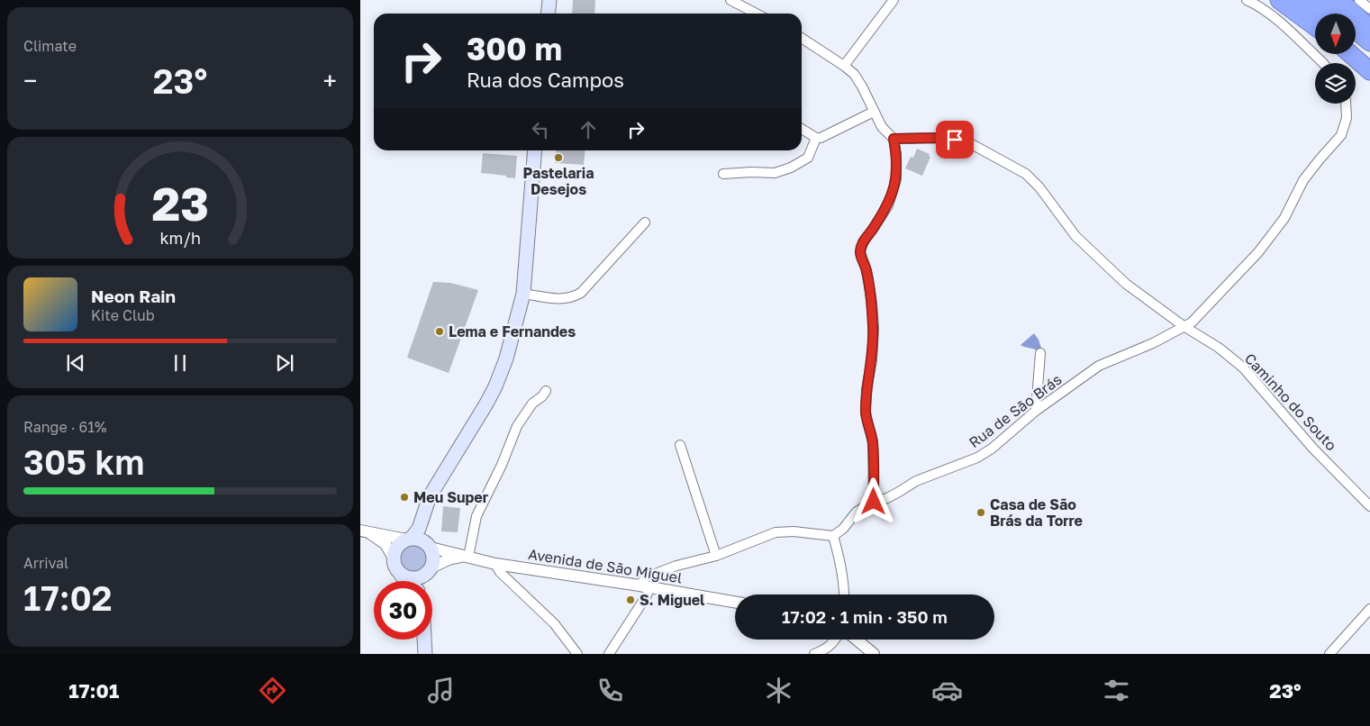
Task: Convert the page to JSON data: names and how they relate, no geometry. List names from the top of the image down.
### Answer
{
  "streets": {
    "street": ["Caminho do Souto", "Rua de São Brás", "Avenida de São Miguel"]
  },
  "crossings": [
    ["Caminho do Souto", "Rua de São Brás"]
  ],
  "places": [
    "Pastelaria Desejos",
    "Lema e Fernandes",
    "Meu Super",
    "Casa de São Brás da Torre",
    "S. Miguel"
  ],
  "north": "bottom",
  "page": {
    "tile": [
      "Climate",
      ["Range · 61%", "305 km"],
      ["Arrival", "17:02"]
    ],
    "turn": ["300 m", "Rua dos Campos"],
    "heat": ["−", "23°", "+"],
    "song": ["Neon Rain", "Kite Club"],
    "limit": "30",
    "trip": "17:02 · 1 min · 350 m",
    "tabs": ["17:01", "23°"],
    "gauge": ["23", "km/h"]
  }
}
